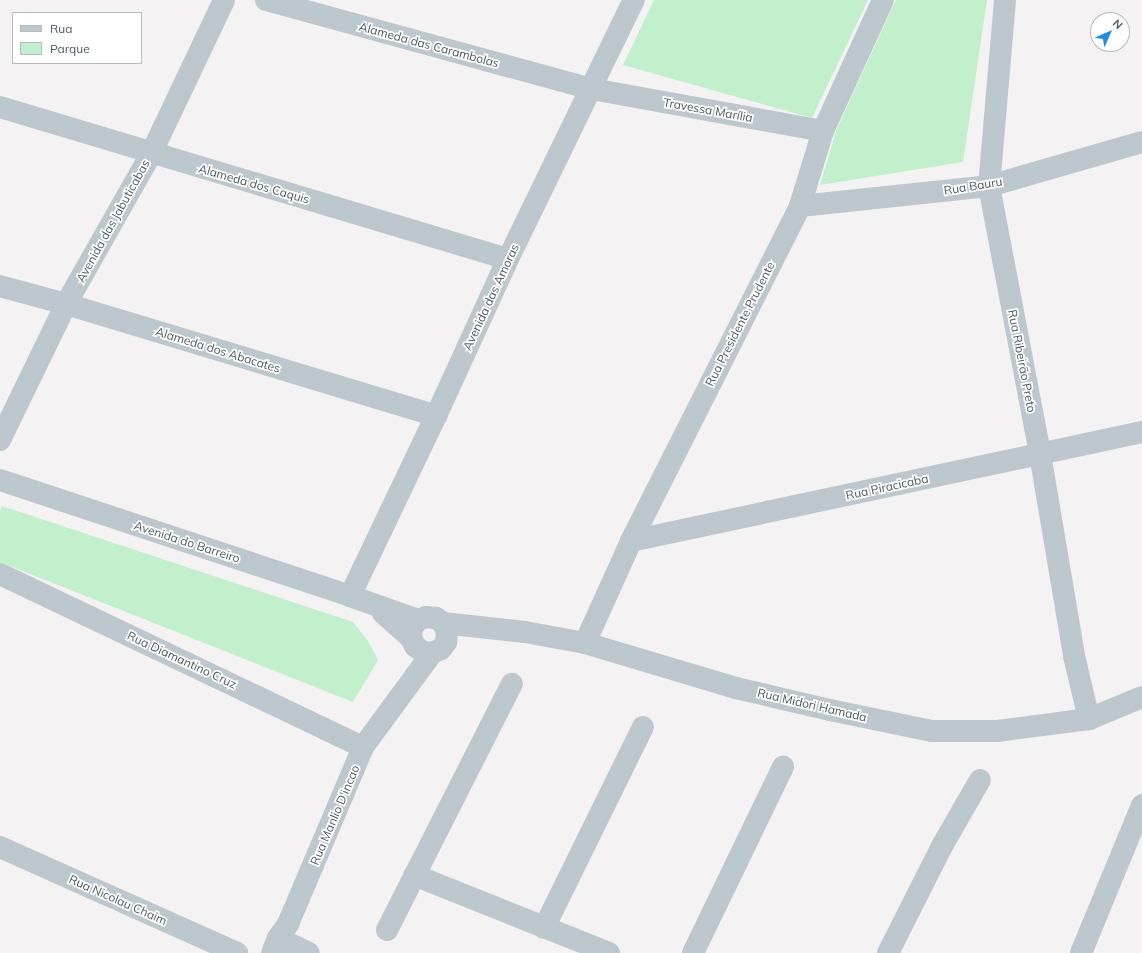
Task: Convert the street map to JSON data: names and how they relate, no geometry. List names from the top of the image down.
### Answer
{
  "streets": {
    "street": [
      "Alameda das Carambolas",
      "Travessa Marília",
      "Alameda dos Caquis",
      "Rua Bauru",
      "Avenida das Jabuticabas",
      "Avenida das Amoras",
      "Rua Presidente Prudente",
      "Alameda dos Abacates",
      "Rua Ribeirão Preto",
      "Rua Piracicaba",
      "Avenida do Barreiro",
      "Rua Diamantino Cruz",
      "Rua Midori Hamada",
      "Rua Manlio D'incao",
      "Rua Nicolau Chaim"
    ]
  },
  "crossings": [
    ["Alameda das Carambolas", "Travessa Marília"],
    ["Alameda das Carambolas", "Avenida das Amoras"],
    ["Travessa Marília", "Avenida das Amoras"],
    ["Travessa Marília", "Rua Presidente Prudente"],
    ["Alameda dos Caquis", "Avenida das Jabuticabas"],
    ["Alameda dos Caquis", "Avenida das Amoras"],
    ["Rua Bauru", "Rua Presidente Prudente"],
    ["Rua Bauru", "Rua Ribeirão Preto"],
    ["Avenida das Jabuticabas", "Alameda dos Abacates"],
    ["Avenida das Amoras", "Alameda dos Abacates"],
    ["Avenida das Amoras", "Avenida do Barreiro"],
    ["Rua Presidente Prudente", "Rua Piracicaba"],
    ["Rua Presidente Prudente", "Rua Midori Hamada"],
    ["Rua Ribeirão Preto", "Rua Piracicaba"],
    ["Rua Ribeirão Preto", "Rua Midori Hamada"],
    ["Avenida do Barreiro", "Rua Midori Hamada"],
    ["Avenida do Barreiro", "Rua Manlio D'incao"],
    ["Rua Diamantino Cruz", "Rua Manlio D'incao"],
    ["Rua Midori Hamada", "Rua Manlio D'incao"]
  ],
  "legend": ["Rua", "Parque"],
  "north": "top right"
}
